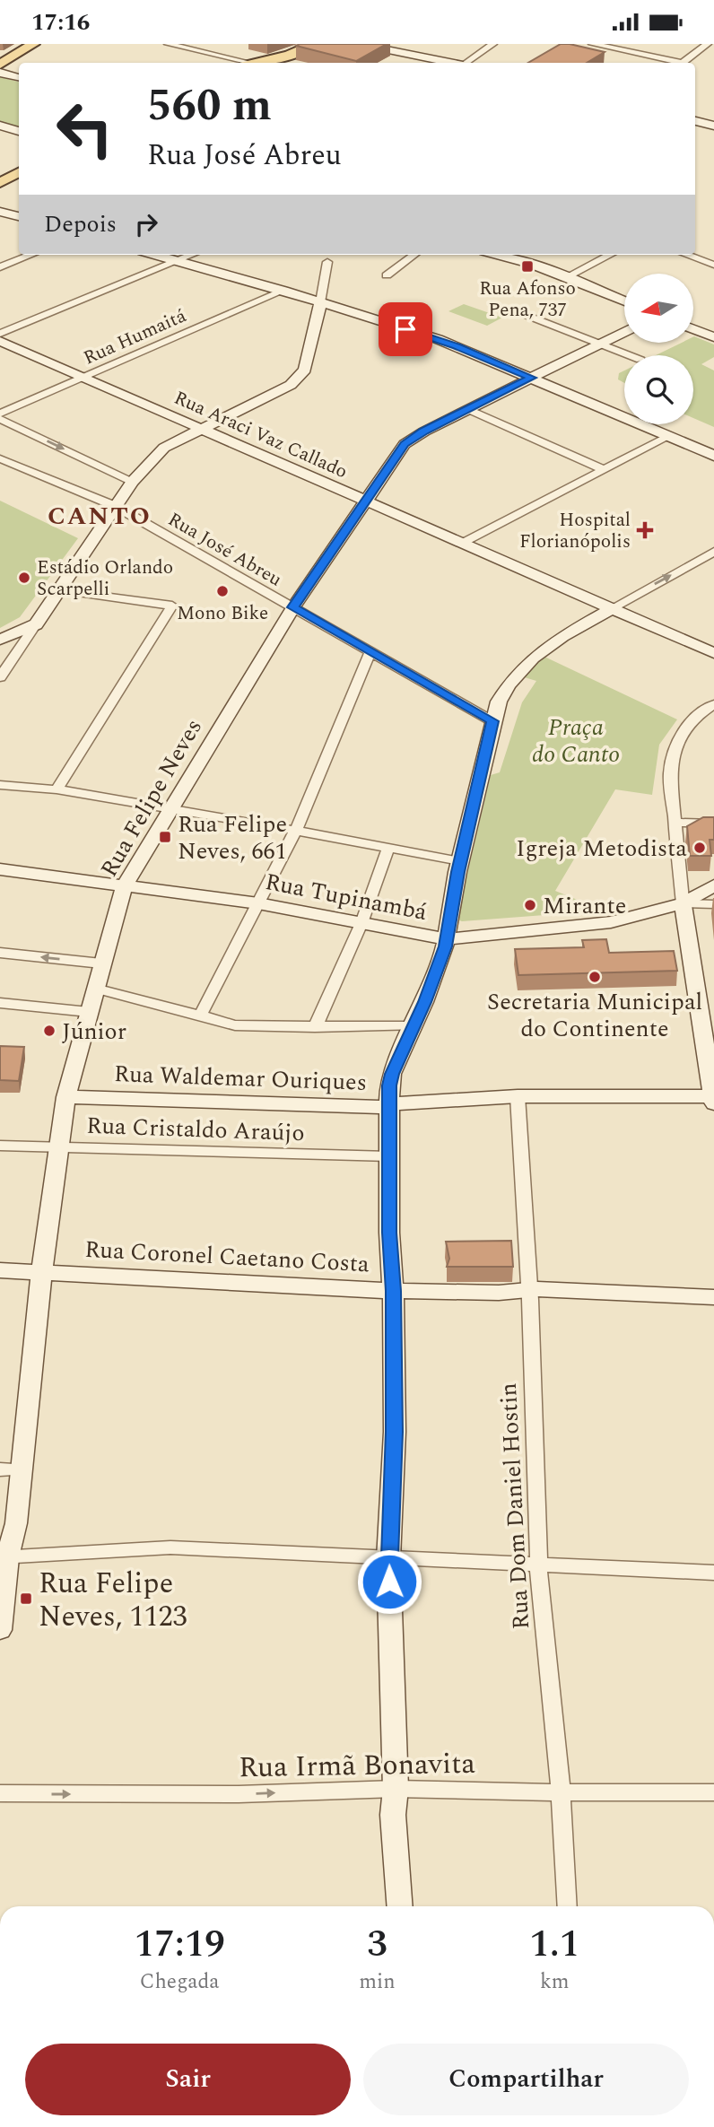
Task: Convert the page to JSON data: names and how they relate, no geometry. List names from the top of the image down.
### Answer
{
  "streets": {
    "street": [
      "Rua Humaitá",
      "Rua Araci Vaz Callado",
      "Rua José Abreu",
      "Rua Felipe Neves",
      "Rua Tupinambá",
      "Rua Waldemar Ouriques",
      "Rua Cristaldo Araújo",
      "Rua Coronel Caetano Costa",
      "Rua Dom Daniel Hostin",
      "Rua Irmã Bonavita"
    ]
  },
  "crossings": [
    ["Rua Humaitá", "Rua Araci Vaz Callado"],
    ["Rua Araci Vaz Callado", "Rua Felipe Neves"],
    ["Rua José Abreu", "Rua Felipe Neves"],
    ["Rua Felipe Neves", "Rua Tupinambá"],
    ["Rua Felipe Neves", "Rua Waldemar Ouriques"],
    ["Rua Felipe Neves", "Rua Cristaldo Araújo"],
    ["Rua Felipe Neves", "Rua Coronel Caetano Costa"],
    ["Rua Waldemar Ouriques", "Rua Dom Daniel Hostin"],
    ["Rua Coronel Caetano Costa", "Rua Dom Daniel Hostin"],
    ["Rua Dom Daniel Hostin", "Rua Irmã Bonavita"]
  ],
  "one_way": ["Rua Irmã Bonavita"],
  "districts": ["CANTO"],
  "parks": ["Praça do Canto"],
  "places": {
    "transit": ["Rua Afonso Pena, 737", "Rua Felipe Neves, 661", "Rua Felipe Neves, 1123"],
    "health": ["Hospital Florianópolis"],
    "other": [
      "Estádio Orlando Scarpelli",
      "Mono Bike",
      "Igreja Metodista",
      "Mirante",
      "Secretaria Municipal do Continente",
      "Júnior"
    ]
  },
  "north": "left",
  "page": {
    "status": "17:16",
    "turn": ["560 m", "Rua José Abreu"],
    "then": "Depois",
    "eta": [
      "17:19",
      "Chegada",
      "3",
      "min",
      "1.1",
      "km"
    ],
    "buttons": ["Sair", "Compartilhar"]
  }
}
